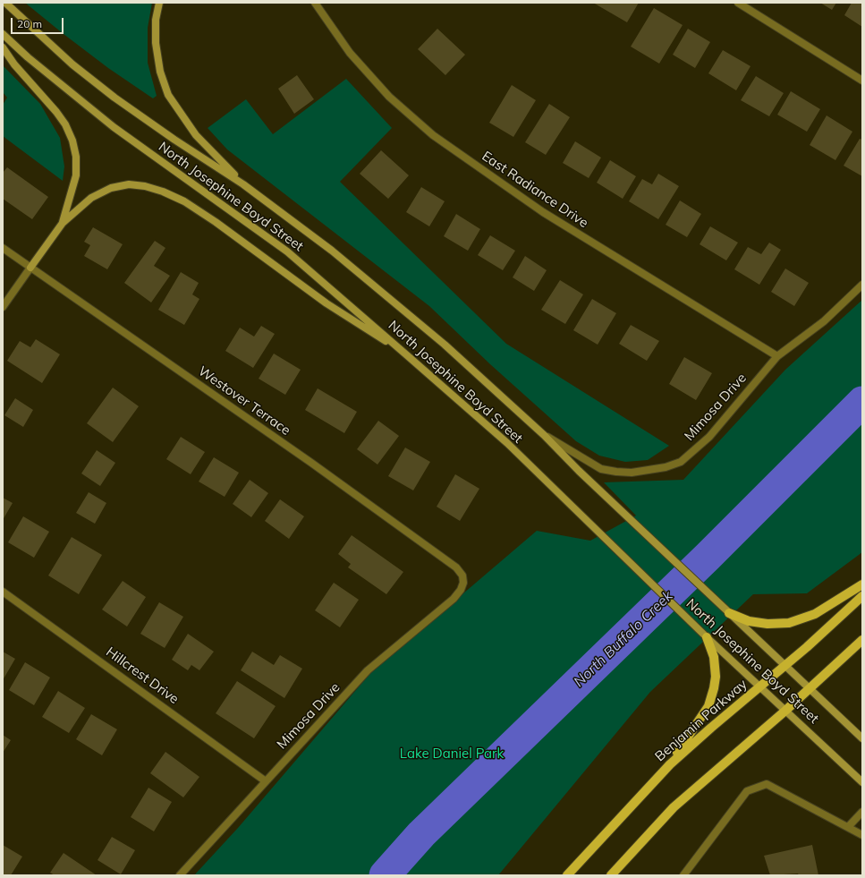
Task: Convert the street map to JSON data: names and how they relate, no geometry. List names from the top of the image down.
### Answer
{
  "streets": {
    "main road": ["North Josephine Boyd Street", "Benjamin Parkway"],
    "street": [
      "East Radiance Drive",
      "Westover Terrace",
      "Mimosa Drive",
      "Hillcrest Drive"
    ]
  },
  "crossings": [
    ["East Radiance Drive", "Mimosa Drive"],
    ["North Josephine Boyd Street", "Mimosa Drive"],
    ["North Josephine Boyd Street", "Benjamin Parkway"],
    ["Westover Terrace", "Mimosa Drive"],
    ["Mimosa Drive", "Hillcrest Drive"]
  ],
  "water": ["North Buffalo Creek"],
  "parks": ["Lake Daniel Park"],
  "scale_bar": "20 m"
}
